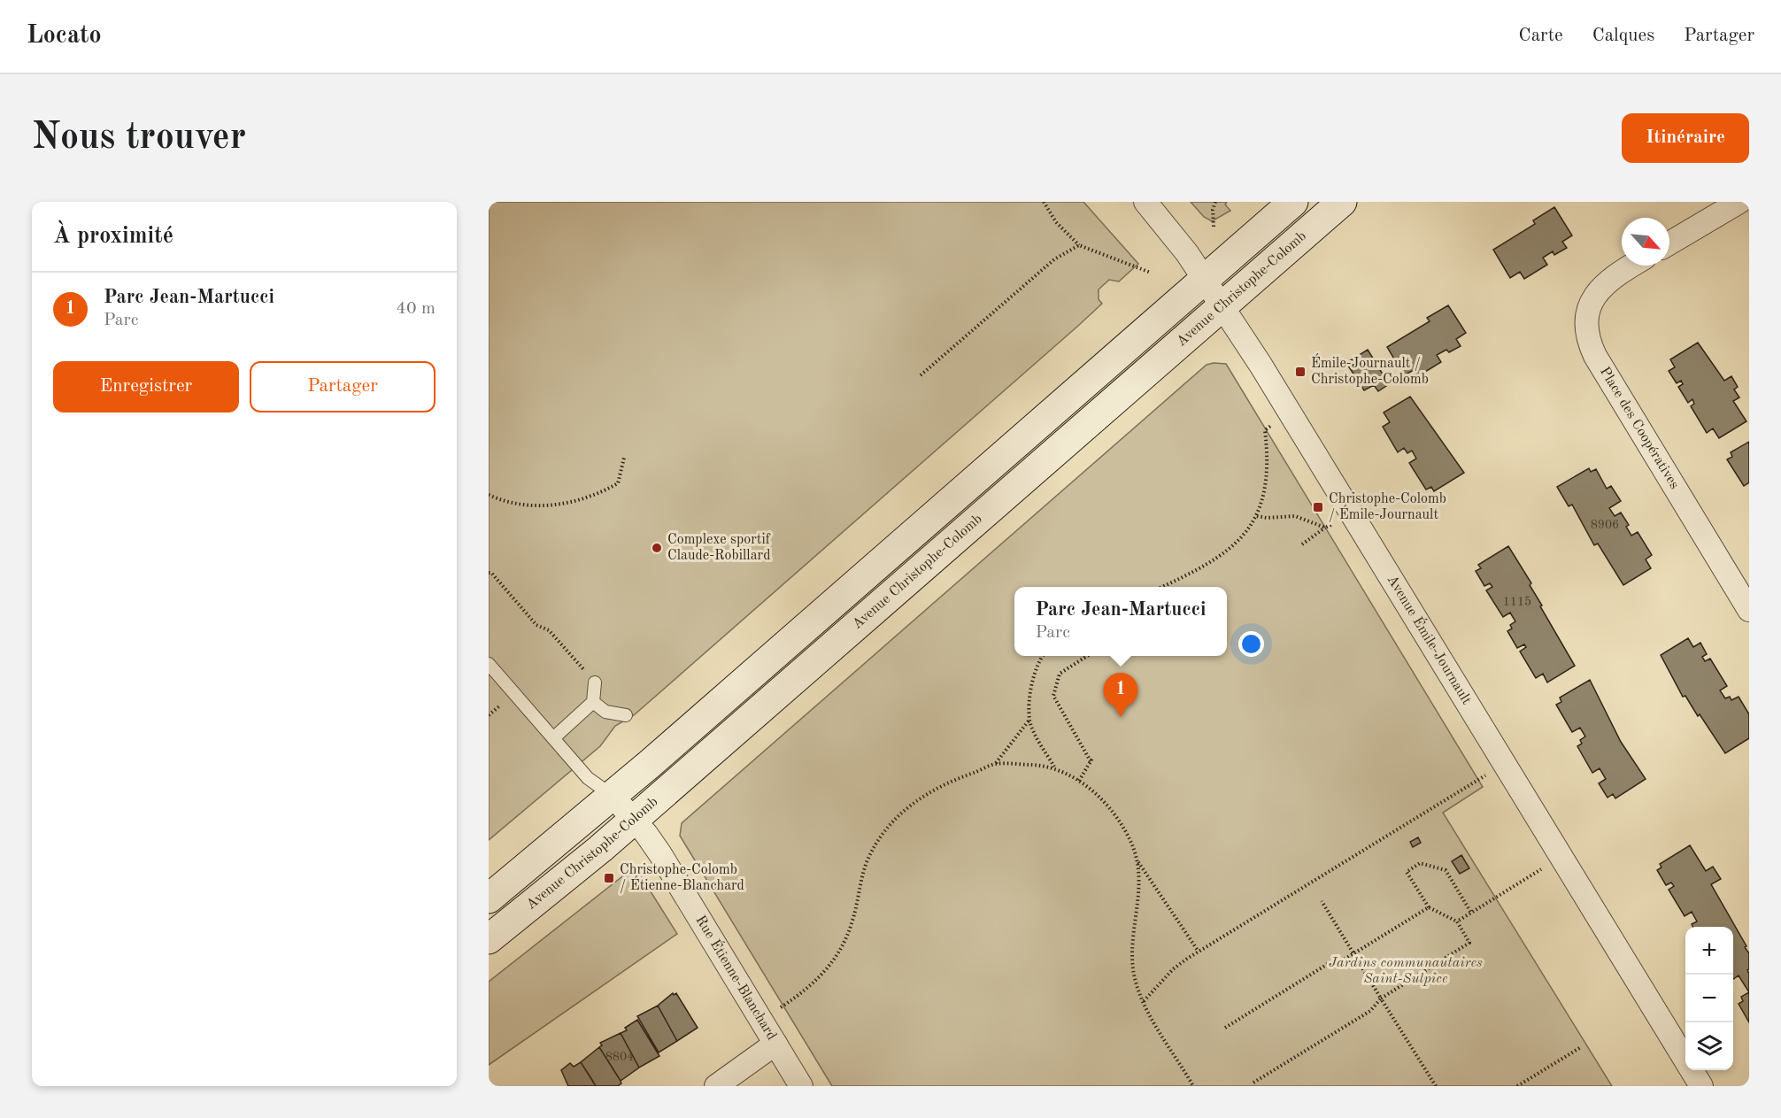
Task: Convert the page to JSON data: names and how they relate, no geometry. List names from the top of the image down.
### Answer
{
  "streets": {
    "main road": ["Avenue Christophe-Colomb"],
    "street": ["Place des Coopératives", "Avenue Émile-Journault", "Rue Étienne-Blanchard"]
  },
  "crossings": [
    ["Avenue Christophe-Colomb", "Avenue Émile-Journault"],
    ["Avenue Christophe-Colomb", "Rue Étienne-Blanchard"]
  ],
  "parks": ["Jardins communautaires Saint-Sulpice"],
  "places": {
    "transit": ["Émile-Journault / Christophe-Colomb", "Christophe-Colomb / Émile-Journault", "Christophe-Colomb / Étienne-Blanchard"],
    "other": ["Complexe sportif Claude-Robillard"]
  },
  "house_numbers": ["8906", "1115", "8804"],
  "north": "bottom right",
  "page": {
    "header": "Locato",
    "nav": ["Carte", "Calques", "Partager"],
    "buttons": [
      "Itinéraire",
      ["Enregistrer", "Partager"]
    ],
    "title": "Nous trouver",
    "heading": "À proximité",
    "list": [
      {
        "mark": "1",
        "name": "Parc Jean-Martucci",
        "note": "Parc",
        "value": "40 m"
      }
    ],
    "popup": ["Parc Jean-Martucci", "Parc"],
    "pins": "1",
    "map_buttons": ["+", "−"]
  }
}
